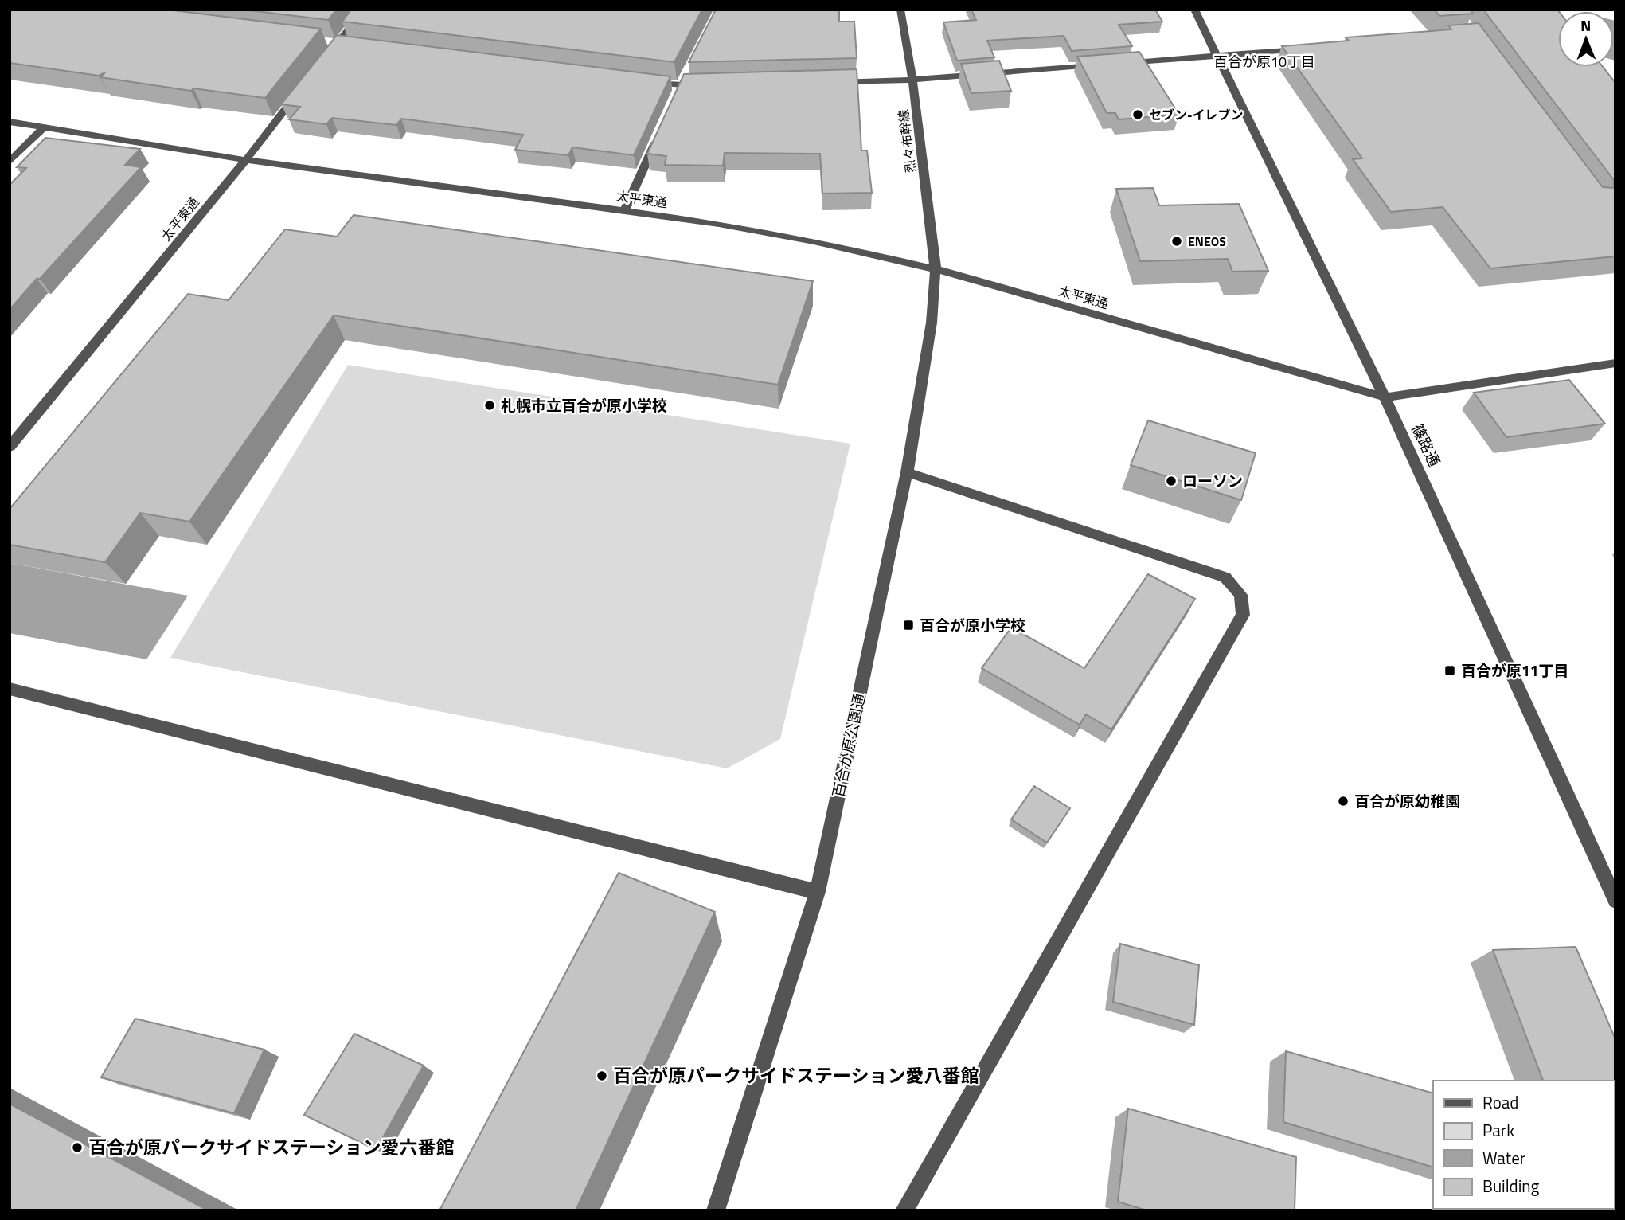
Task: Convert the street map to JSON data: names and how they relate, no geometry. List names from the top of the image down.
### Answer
{
  "streets": {
    "street": [
      "烈々布幹線",
      "太平東通",
      "篠路通",
      "百合が原公園通"
    ]
  },
  "crossings": [
    ["烈々布幹線", "太平東通"],
    ["烈々布幹線", "百合が原公園通"],
    ["太平東通", "篠路通"],
    ["太平東通", "百合が原公園通"]
  ],
  "districts": ["百合が原10丁目"],
  "places": {
    "other": [
      "セブン-イレブン",
      "ENEOS",
      "札幌市立百合が原小学校",
      "ローソン",
      "百合が原幼稚園",
      "百合が原パークサイドステーション愛八番館",
      "百合が原パークサイドステーション愛六番館"
    ],
    "transit": ["百合が原小学校", "百合が原11丁目"]
  },
  "legend": [
    "Road",
    "Park",
    "Water",
    "Building"
  ],
  "north": "top"
}
